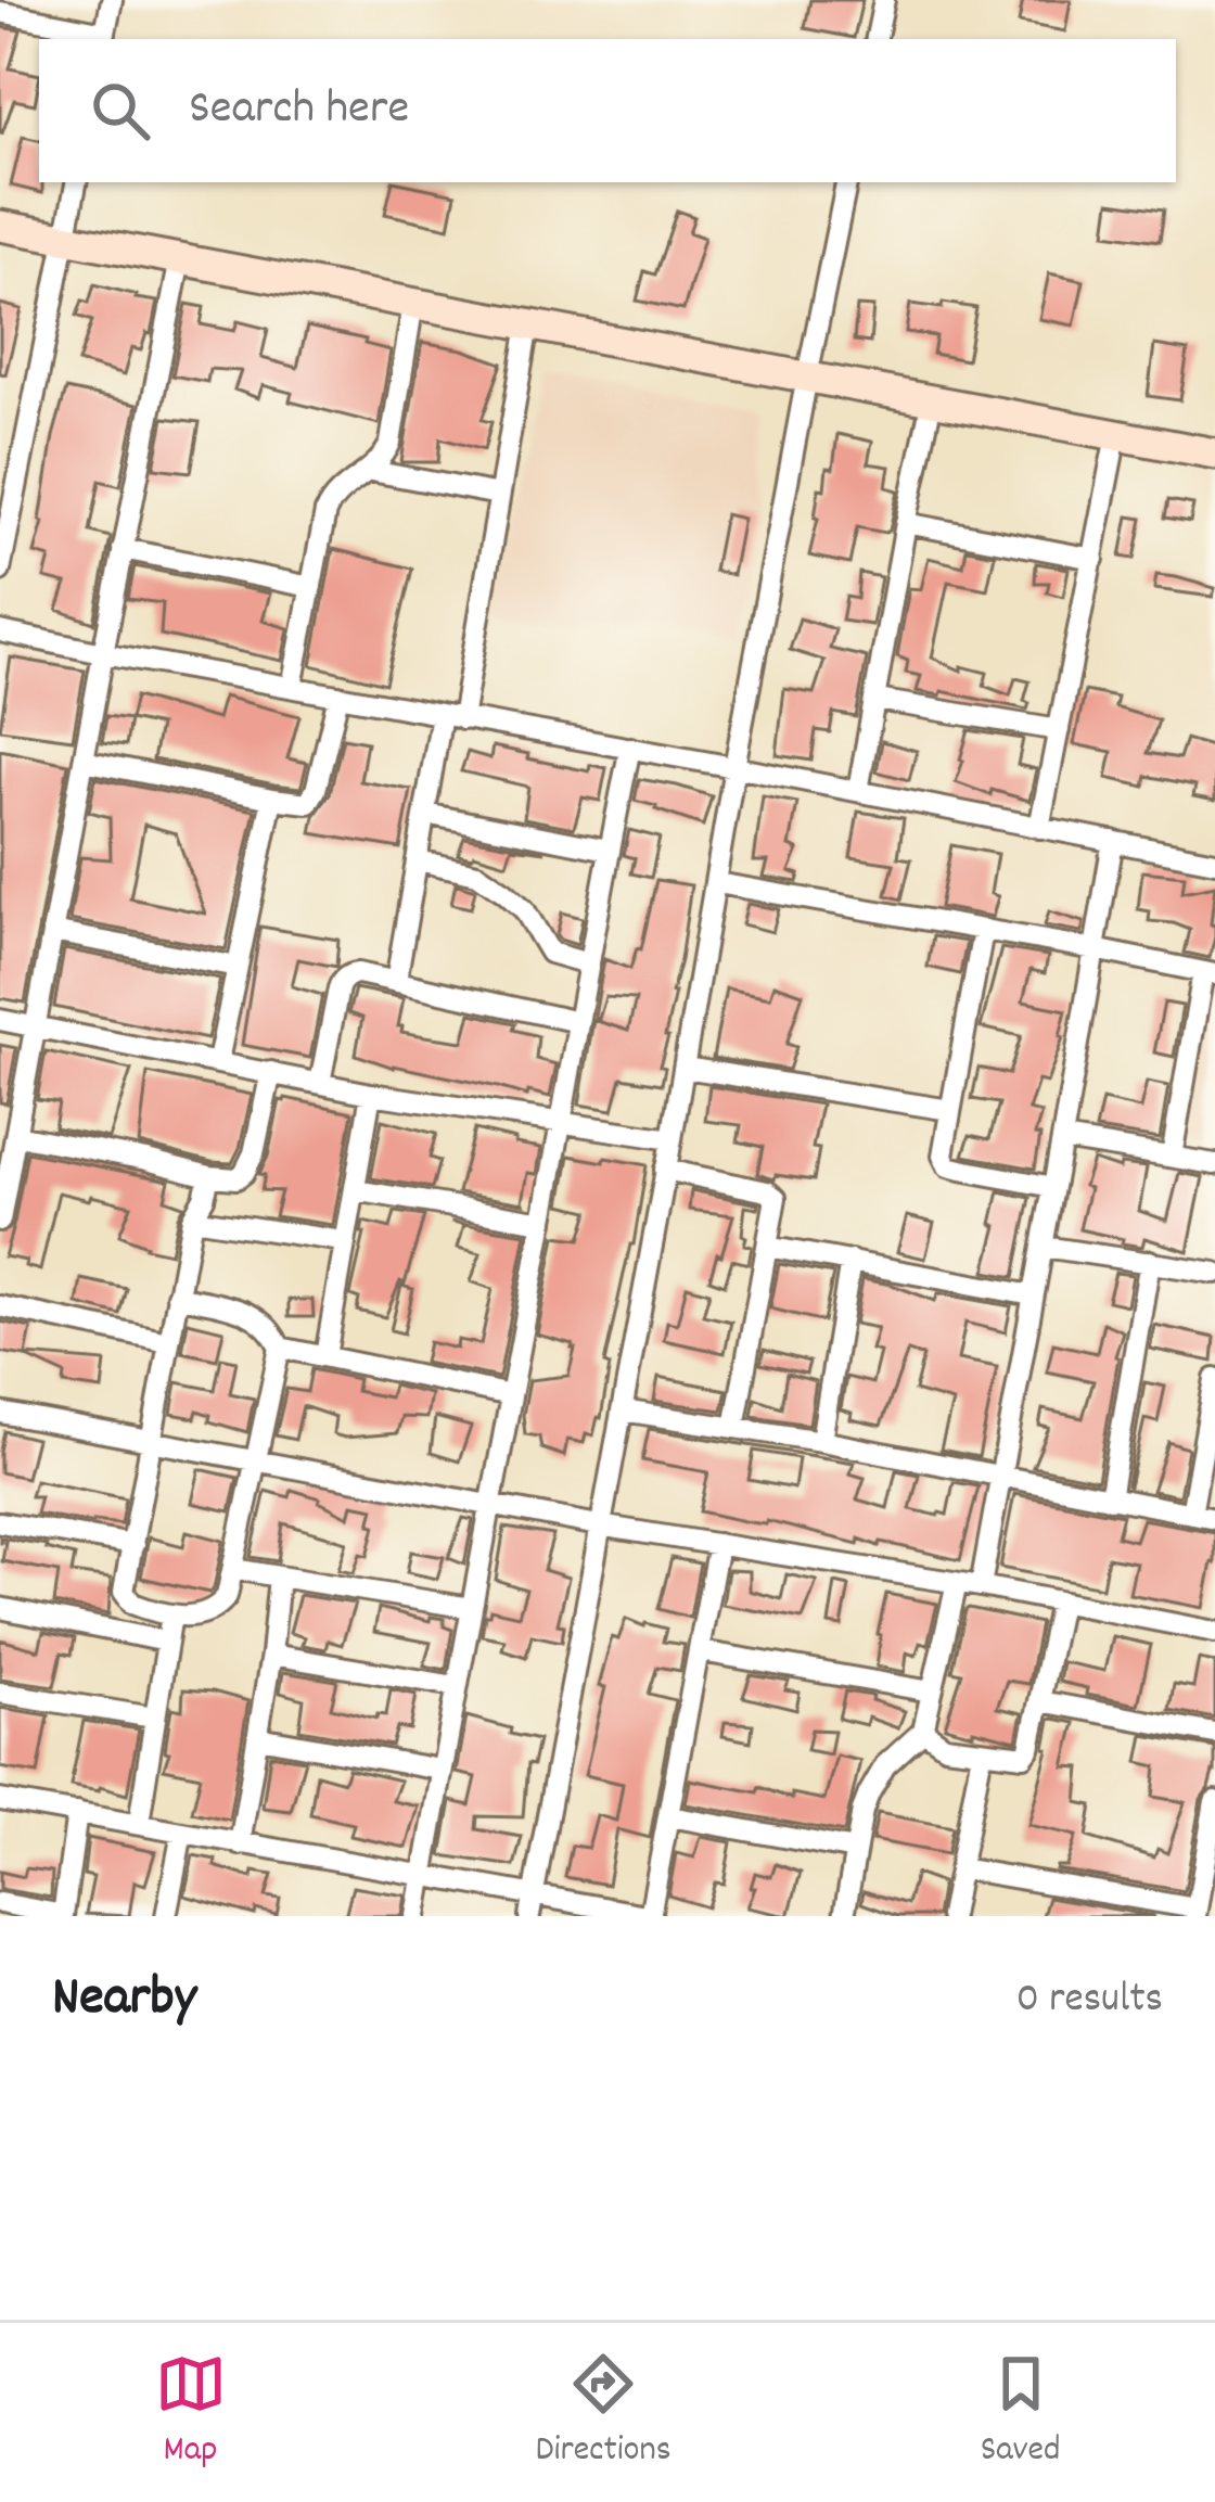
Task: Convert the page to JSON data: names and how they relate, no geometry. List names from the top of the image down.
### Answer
{
  "page": {
    "search": "Search here",
    "heading": ["Nearby", "0 results"],
    "nav": ["Map", "Directions", "Saved"]
  }
}
